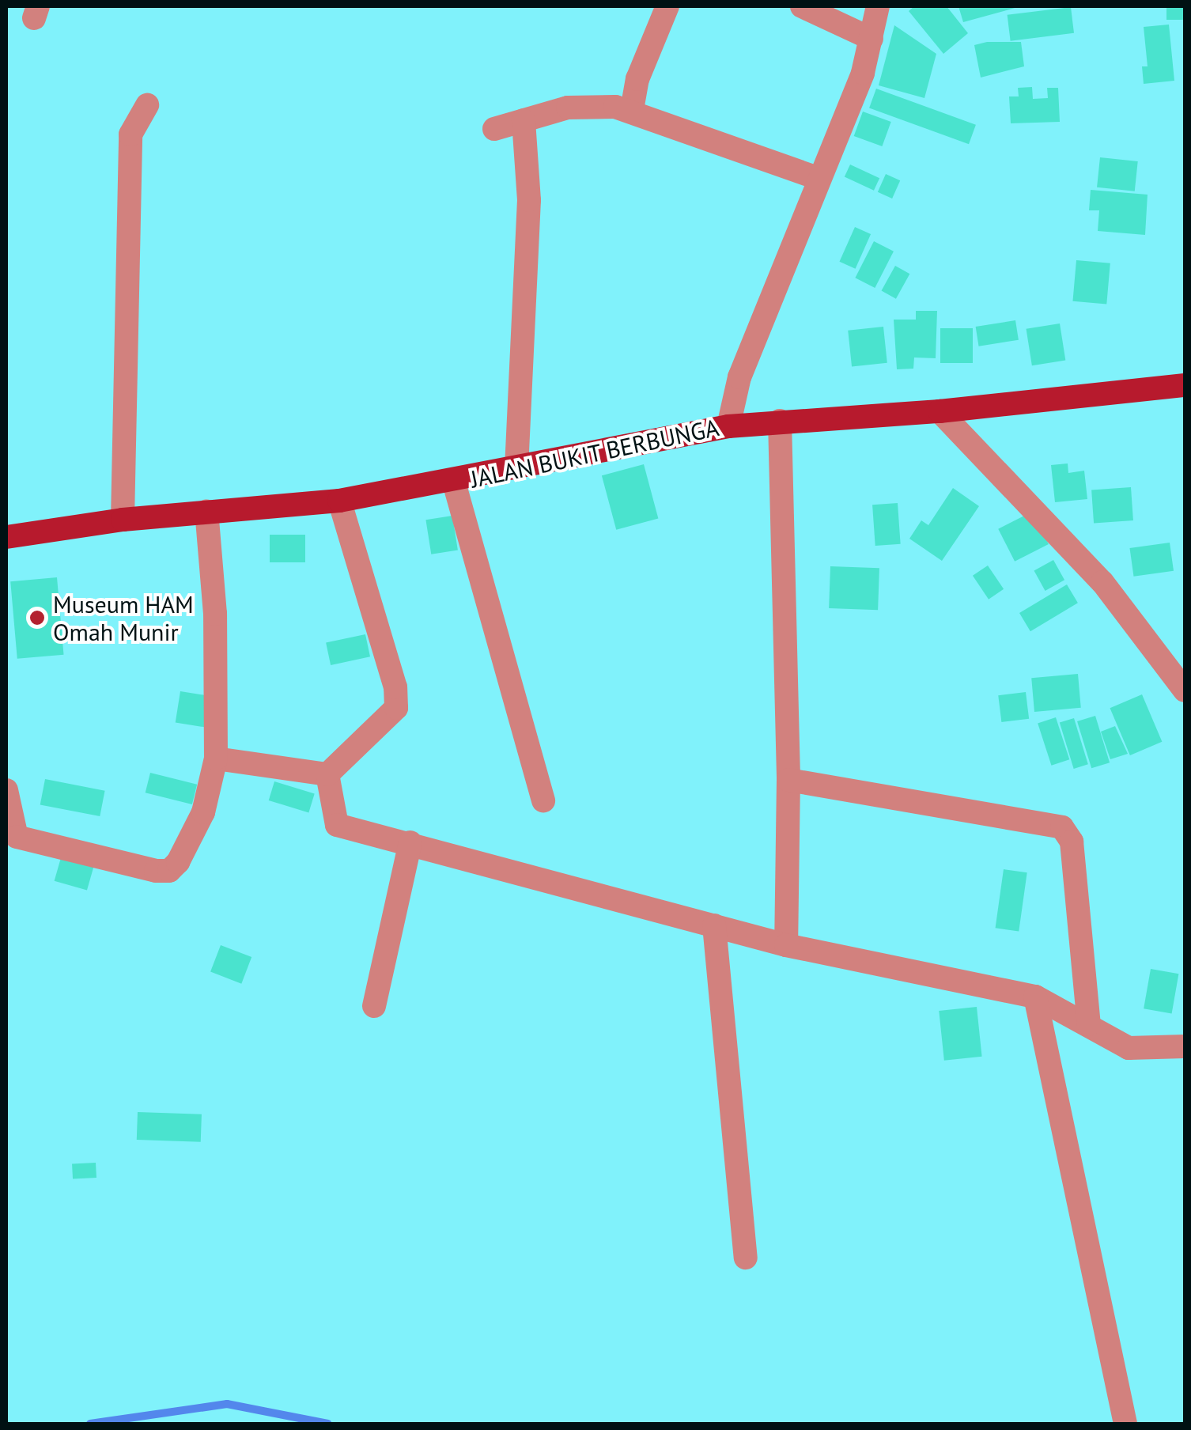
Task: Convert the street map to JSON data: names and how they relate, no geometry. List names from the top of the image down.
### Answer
{
  "streets": {
    "main road": ["JALAN BUKIT BERBUNGA"]
  },
  "places": ["Museum HAM Omah Munir"]
}
